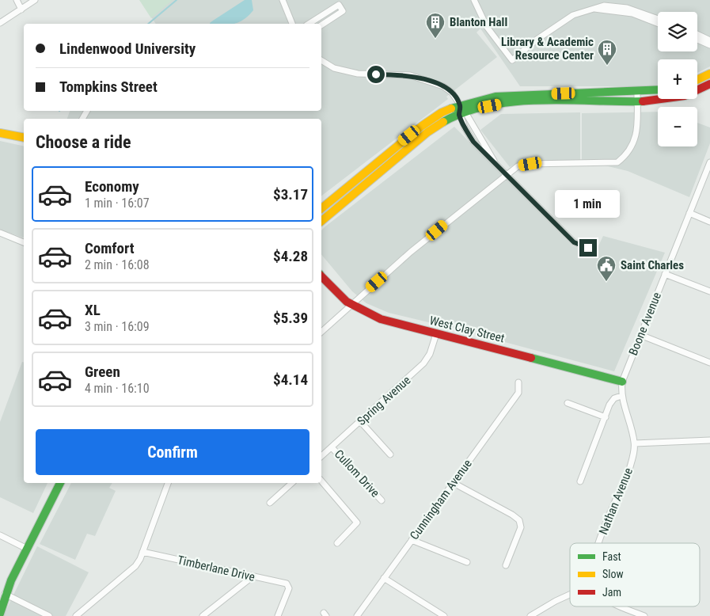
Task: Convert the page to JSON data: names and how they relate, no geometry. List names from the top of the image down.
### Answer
{
  "streets": {
    "main road": ["West Clay Street"],
    "street": [
      "Boone Avenue",
      "Spring Avenue",
      "Cullom Drive",
      "Cunningham Avenue",
      "Nathan Avenue",
      "Timberlane Drive"
    ]
  },
  "crossings": [
    ["Boone Avenue", "West Clay Street"],
    ["Boone Avenue", "Nathan Avenue"],
    ["West Clay Street", "Spring Avenue"],
    ["Spring Avenue", "Cullom Drive"]
  ],
  "places": {
    "building": ["Blanton Hall", "Library & Academic Resource Center"],
    "public building": ["Saint Charles"]
  },
  "legend": ["Fast", "Slow", "Jam"],
  "page": {
    "map_buttons": ["+", "−"],
    "banner": ["Lindenwood University", "Tompkins Street"],
    "heading": "Choose a ride",
    "list": [
      {
        "name": "Economy",
        "note": "1 min · 16:07",
        "value": "$3.17"
      },
      {
        "name": "Comfort",
        "note": "2 min · 16:08",
        "value": "$4.28"
      },
      {
        "name": "XL",
        "note": "3 min · 16:09",
        "value": "$5.39"
      },
      {
        "name": "Green",
        "note": "4 min · 16:10",
        "value": "$4.14"
      }
    ],
    "bubble": "1 min",
    "buttons": "Confirm"
  }
}
